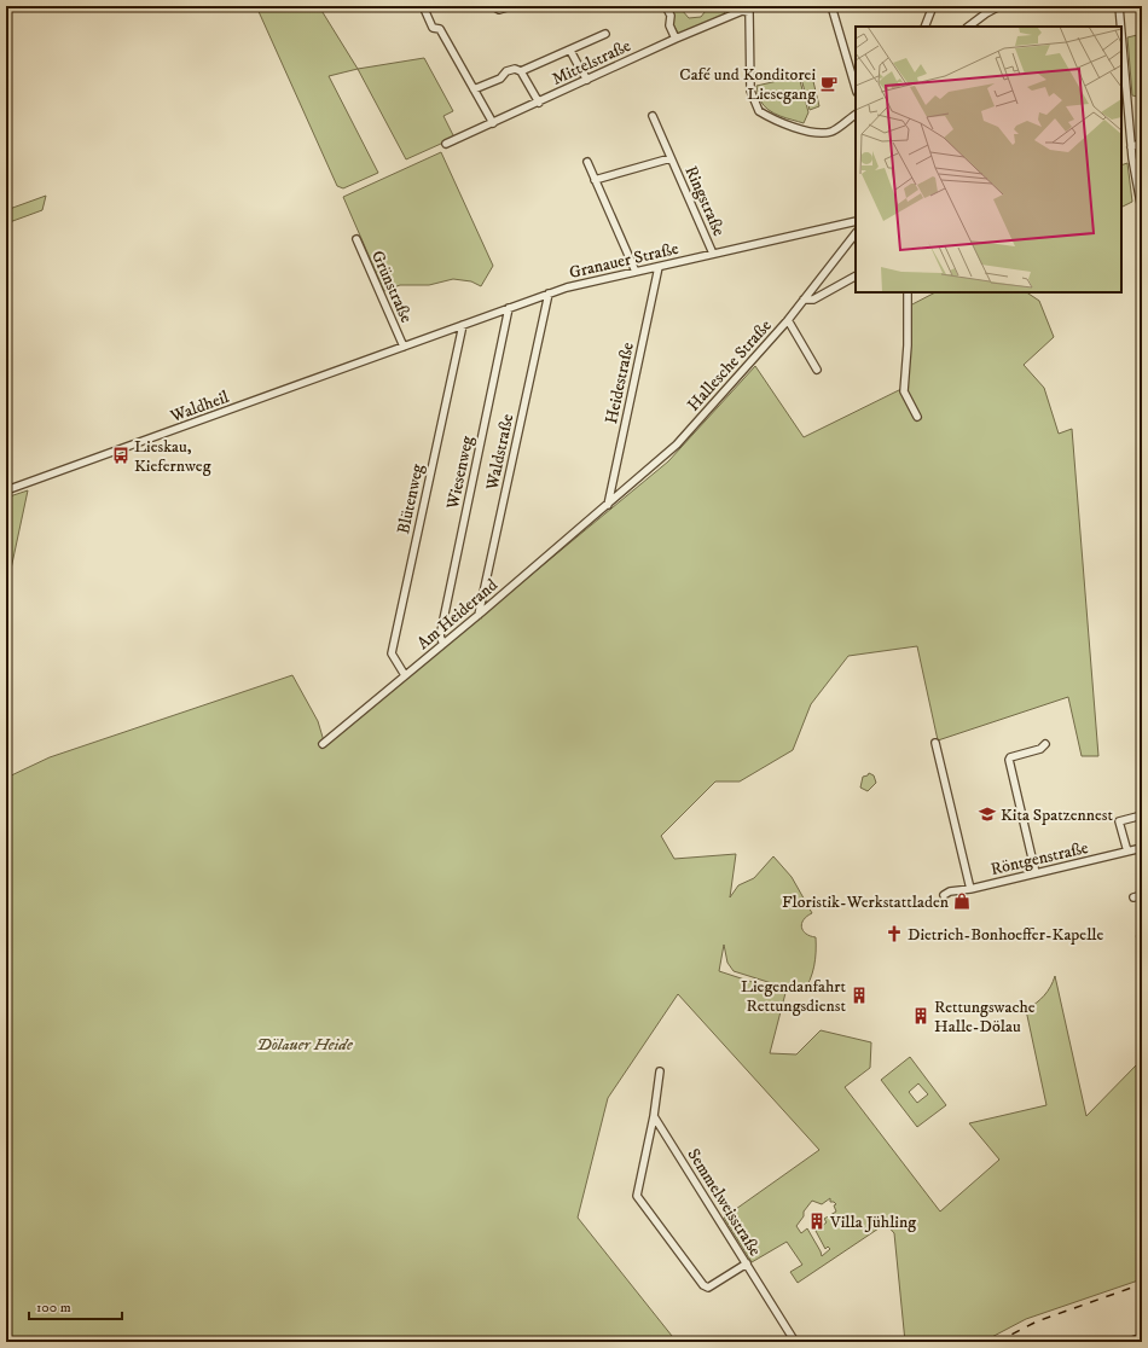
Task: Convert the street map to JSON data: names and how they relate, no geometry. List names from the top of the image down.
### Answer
{
  "streets": {
    "street": [
      "Mittelstraße",
      "Ringstraße",
      "Granauer Straße",
      "Grünstraße",
      "Hallesche Straße",
      "Heidestraße",
      "Waldheil",
      "Waldstraße",
      "Wiesenweg",
      "Blütenweg",
      "Am Heiderand",
      "Röntgenstraße",
      "Semmelweisstraße"
    ]
  },
  "crossings": [
    ["Ringstraße", "Granauer Straße"],
    ["Granauer Straße", "Grünstraße"],
    ["Granauer Straße", "Heidestraße"],
    ["Granauer Straße", "Waldheil"],
    ["Granauer Straße", "Waldstraße"],
    ["Granauer Straße", "Wiesenweg"],
    ["Granauer Straße", "Blütenweg"],
    ["Grünstraße", "Waldheil"],
    ["Hallesche Straße", "Heidestraße"],
    ["Hallesche Straße", "Am Heiderand"],
    ["Heidestraße", "Am Heiderand"],
    ["Waldstraße", "Am Heiderand"],
    ["Wiesenweg", "Am Heiderand"],
    ["Blütenweg", "Am Heiderand"]
  ],
  "parks": ["Dölauer Heide"],
  "places": {
    "cafe": ["Café und Konditorei Liesegang"],
    "bus stop": ["Lieskau, Kiefernweg"],
    "school or university": ["Kita Spatzennest"],
    "shop": ["Floristik-Werkstattladen"],
    "church": ["Dietrich-Bonhoeffer-Kapelle"],
    "building": ["Liegendanfahrt Rettungsdienst", "Rettungswache Halle-Dölau", "Villa Jühling"]
  },
  "scale_bar": "100 m"
}
